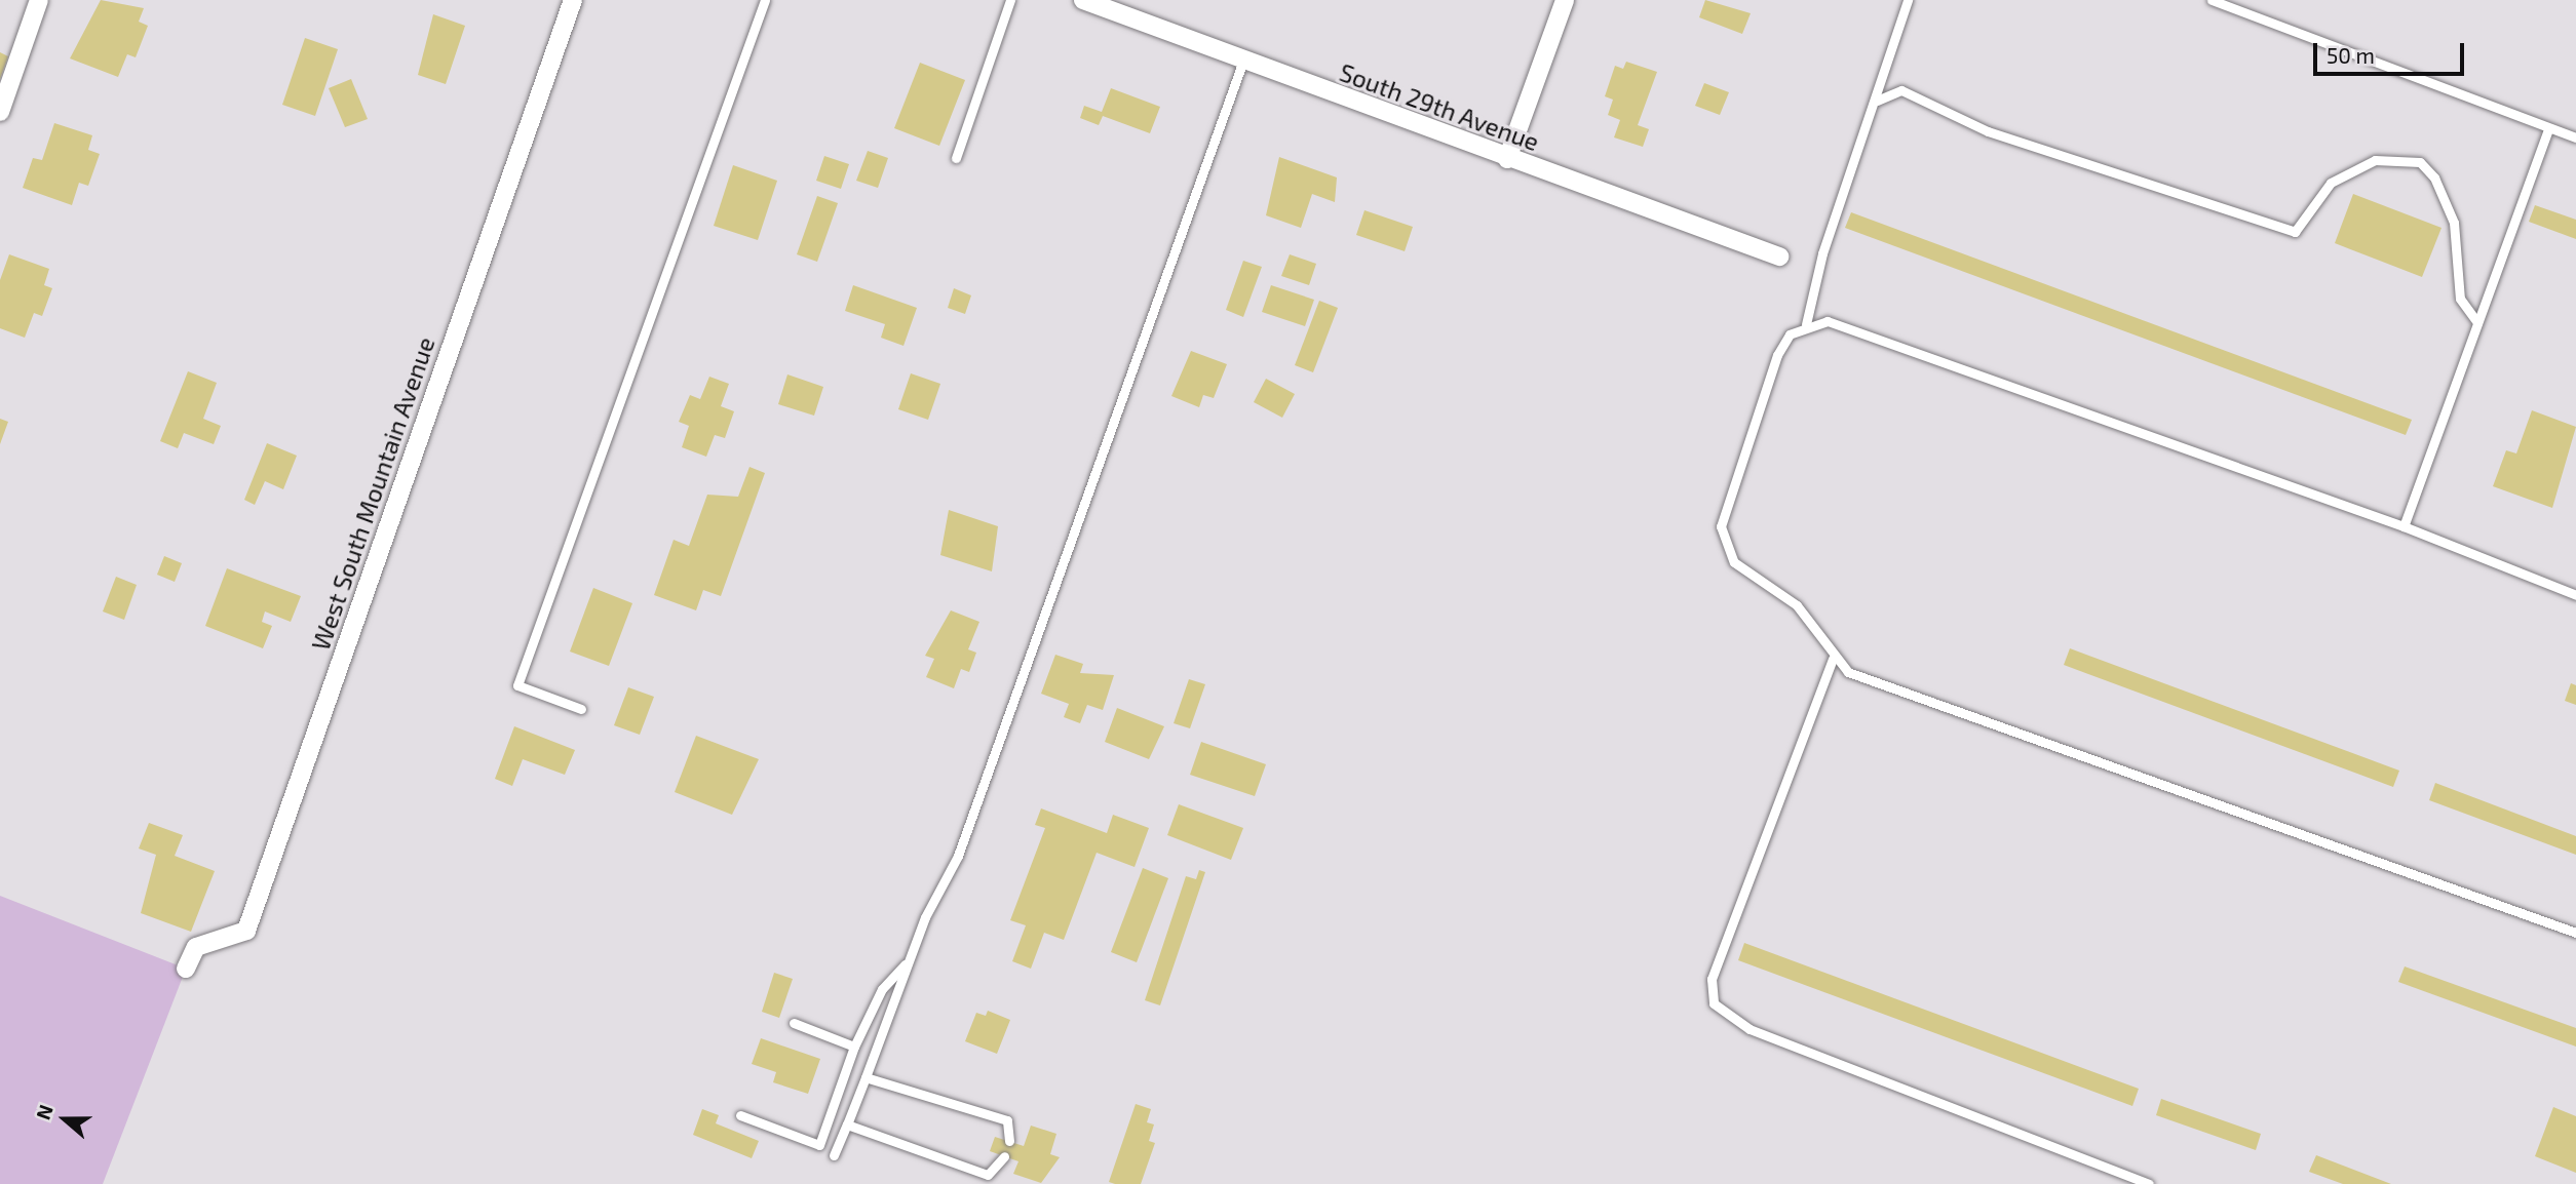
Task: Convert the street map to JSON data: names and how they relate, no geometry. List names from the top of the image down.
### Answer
{
  "streets": {
    "street": ["South 29th Avenue", "West South Mountain Avenue"]
  },
  "scale_bar": "50 m",
  "north": "left"
}
